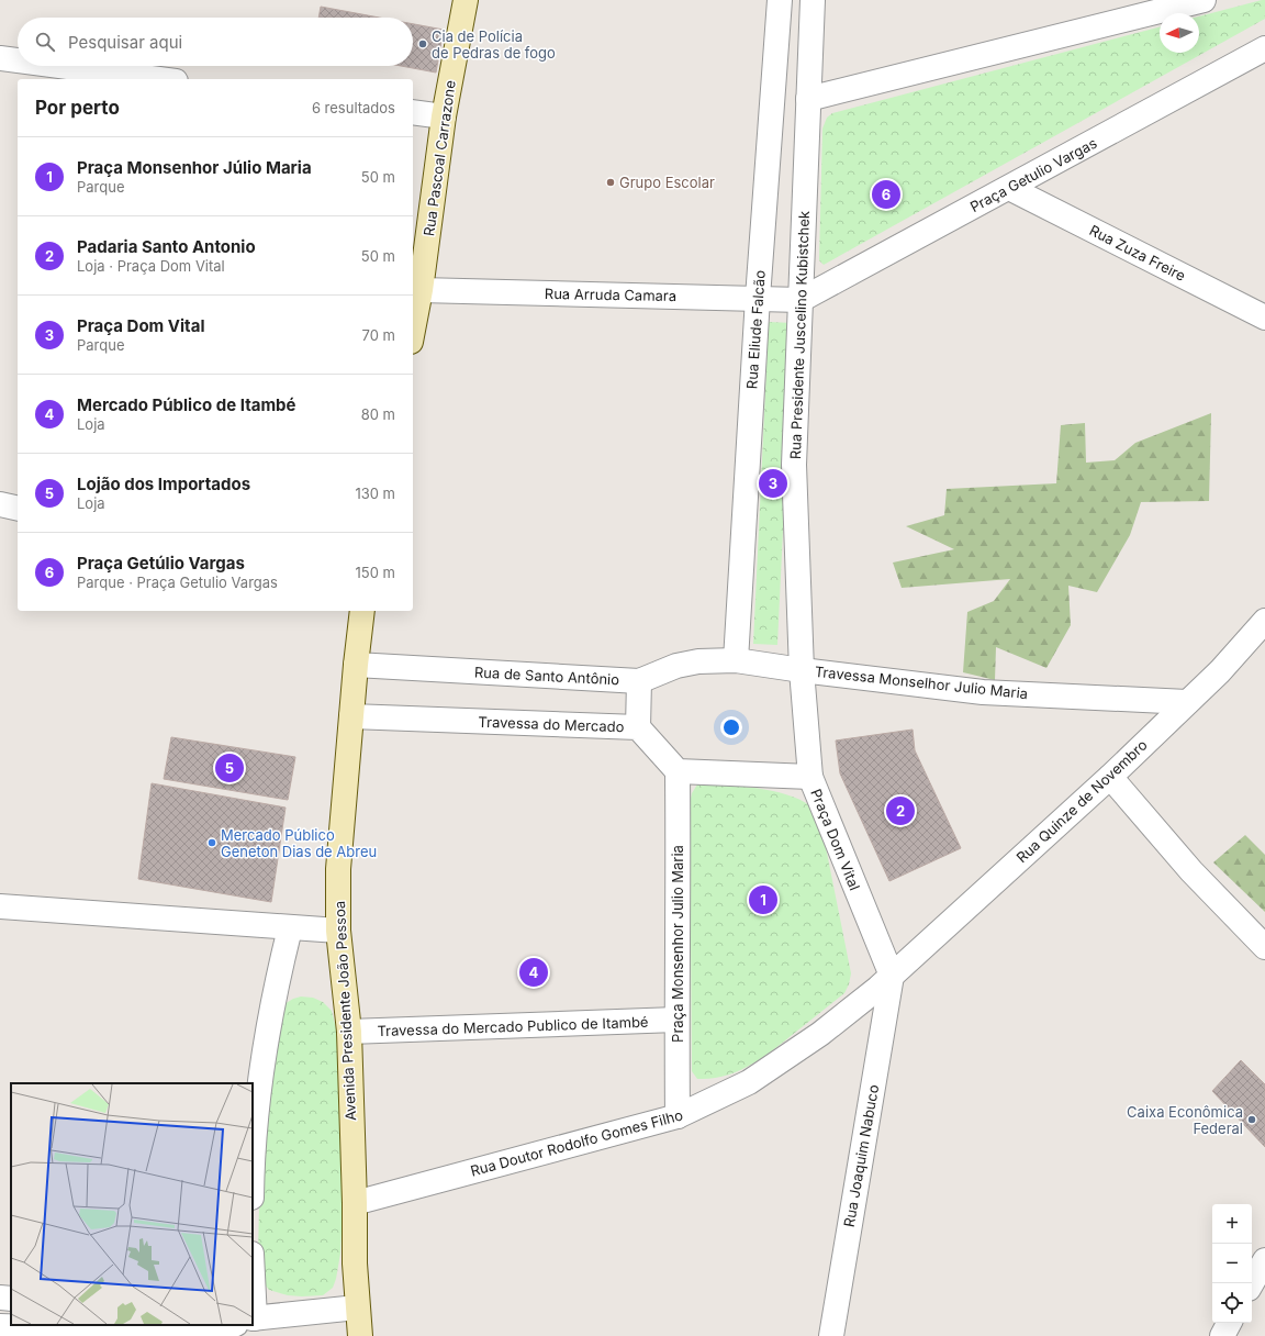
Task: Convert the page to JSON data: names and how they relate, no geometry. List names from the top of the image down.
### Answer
{
  "streets": {
    "street": [
      "Rua Pascoal Carrazone",
      "Praça Getulio Vargas",
      "Rua Zuza Freire",
      "Rua Arruda Camara",
      "Rua Eliude Falcão",
      "Rua Presidente Juscelino Kubistchek",
      "Rua de Santo Antônio",
      "Travessa Monselhor Julio Maria",
      "Travessa do Mercado",
      "Rua Quinze de Novembro",
      "Praça Dom Vital",
      "Praça Monsenhor Julio Maria",
      "Avenida Presidente João Pessoa",
      "Travessa do Mercado Publico de Itambé",
      "Rua Doutor Rodolfo Gomes Filho",
      "Rua Joaquim Nabuco"
    ]
  },
  "crossings": [
    ["Rua Pascoal Carrazone", "Rua Arruda Camara"],
    ["Praça Getulio Vargas", "Rua Zuza Freire"],
    ["Praça Getulio Vargas", "Rua Arruda Camara"],
    ["Praça Getulio Vargas", "Rua Presidente Juscelino Kubistchek"],
    ["Rua Arruda Camara", "Rua Eliude Falcão"],
    ["Rua Arruda Camara", "Rua Presidente Juscelino Kubistchek"],
    ["Rua Eliude Falcão", "Rua de Santo Antônio"],
    ["Rua Eliude Falcão", "Travessa Monselhor Julio Maria"],
    ["Rua Presidente Juscelino Kubistchek", "Travessa Monselhor Julio Maria"],
    ["Rua Presidente Juscelino Kubistchek", "Praça Dom Vital"],
    ["Rua de Santo Antônio", "Travessa Monselhor Julio Maria"],
    ["Rua de Santo Antônio", "Avenida Presidente João Pessoa"],
    ["Travessa Monselhor Julio Maria", "Rua Quinze de Novembro"],
    ["Travessa Monselhor Julio Maria", "Praça Dom Vital"],
    ["Travessa do Mercado", "Praça Monsenhor Julio Maria"],
    ["Travessa do Mercado", "Avenida Presidente João Pessoa"],
    ["Rua Quinze de Novembro", "Praça Dom Vital"],
    ["Rua Quinze de Novembro", "Rua Doutor Rodolfo Gomes Filho"],
    ["Rua Quinze de Novembro", "Rua Joaquim Nabuco"],
    ["Praça Dom Vital", "Rua Doutor Rodolfo Gomes Filho"],
    ["Praça Dom Vital", "Rua Joaquim Nabuco"],
    ["Praça Monsenhor Julio Maria", "Travessa do Mercado Publico de Itambé"],
    ["Praça Monsenhor Julio Maria", "Rua Doutor Rodolfo Gomes Filho"],
    ["Avenida Presidente João Pessoa", "Travessa do Mercado Publico de Itambé"],
    ["Avenida Presidente João Pessoa", "Rua Doutor Rodolfo Gomes Filho"],
    ["Rua Doutor Rodolfo Gomes Filho", "Rua Joaquim Nabuco"]
  ],
  "places": [
    "Cia de Polícia de Pedras de fogo",
    "Grupo Escolar",
    "Mercado Público Geneton Dias de Abreu",
    "Caixa Econômica Federal"
  ],
  "north": "left",
  "page": {
    "search": "Pesquisar aqui",
    "heading": ["Por perto", "6 resultados"],
    "list": [
      {
        "mark": "1",
        "name": "Praça Monsenhor Júlio Maria",
        "note": "Parque",
        "value": "50 m"
      },
      {
        "mark": "2",
        "name": "Padaria Santo Antonio",
        "note": "Loja · Praça Dom Vital",
        "value": "50 m"
      },
      {
        "mark": "3",
        "name": "Praça Dom Vital",
        "note": "Parque",
        "value": "70 m"
      },
      {
        "mark": "4",
        "name": "Mercado Público de Itambé",
        "note": "Loja",
        "value": "80 m"
      },
      {
        "mark": "5",
        "name": "Lojão dos Importados",
        "note": "Loja",
        "value": "130 m"
      },
      {
        "mark": "6",
        "name": "Praça Getúlio Vargas",
        "note": "Parque · Praça Getulio Vargas",
        "value": "150 m"
      }
    ],
    "pins": [
      "6",
      "3",
      "5",
      "2",
      "1",
      "4"
    ],
    "map_buttons": ["+", "−"]
  }
}
